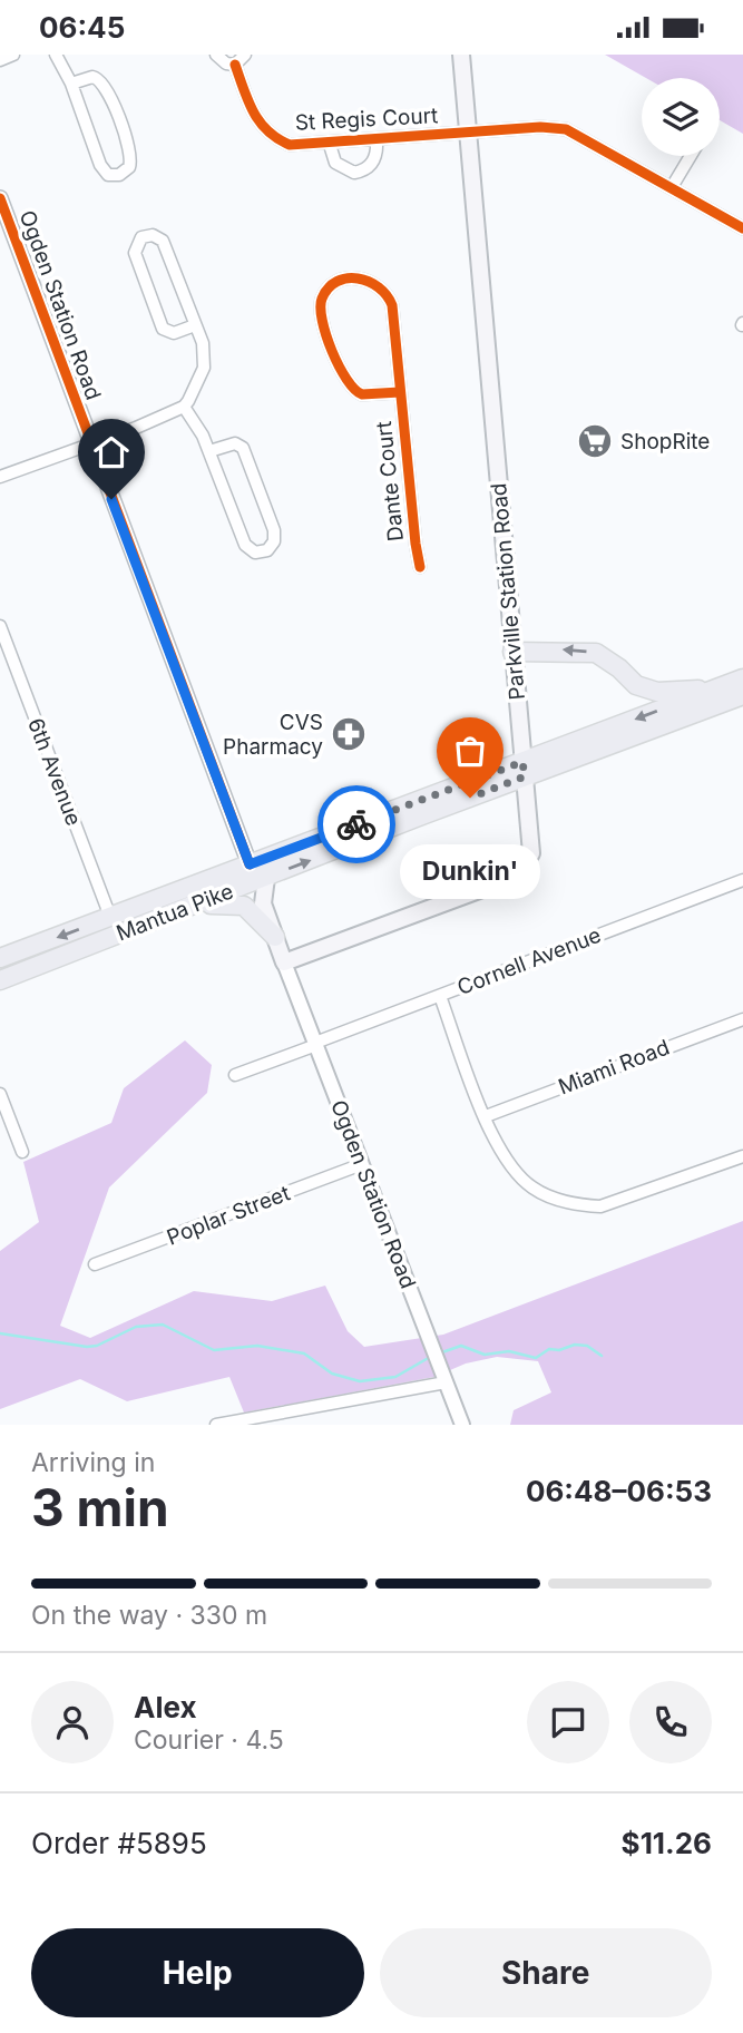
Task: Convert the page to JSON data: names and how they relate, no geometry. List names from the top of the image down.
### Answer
{
  "streets": {
    "main road": ["Parkville Station Road", "Mantua Pike"],
    "street": [
      "St Regis Court",
      "Ogden Station Road",
      "Dante Court",
      "6th Avenue",
      "Cornell Avenue",
      "Miami Road",
      "Poplar Street"
    ]
  },
  "crossings": [
    ["St Regis Court", "Parkville Station Road"],
    ["Ogden Station Road", "Parkville Station Road"],
    ["Ogden Station Road", "Mantua Pike"],
    ["Ogden Station Road", "Cornell Avenue"],
    ["Ogden Station Road", "Poplar Street"],
    ["Parkville Station Road", "Mantua Pike"],
    ["6th Avenue", "Mantua Pike"]
  ],
  "places": {
    "supermarket": ["ShopRite"],
    "pharmacy": ["CVS Pharmacy"],
    "other": ["Dunkin'"]
  },
  "page": {
    "status": "06:45",
    "bubble": "Dunkin'",
    "heading": ["3 min", "Arriving in", "06:48–06:53"],
    "panel": [
      "Alex",
      "Courier · 4.5",
      "Order #5895",
      "$11.26"
    ],
    "bar": "On the way · 330 m",
    "buttons": ["Help", "Share"]
  }
}
